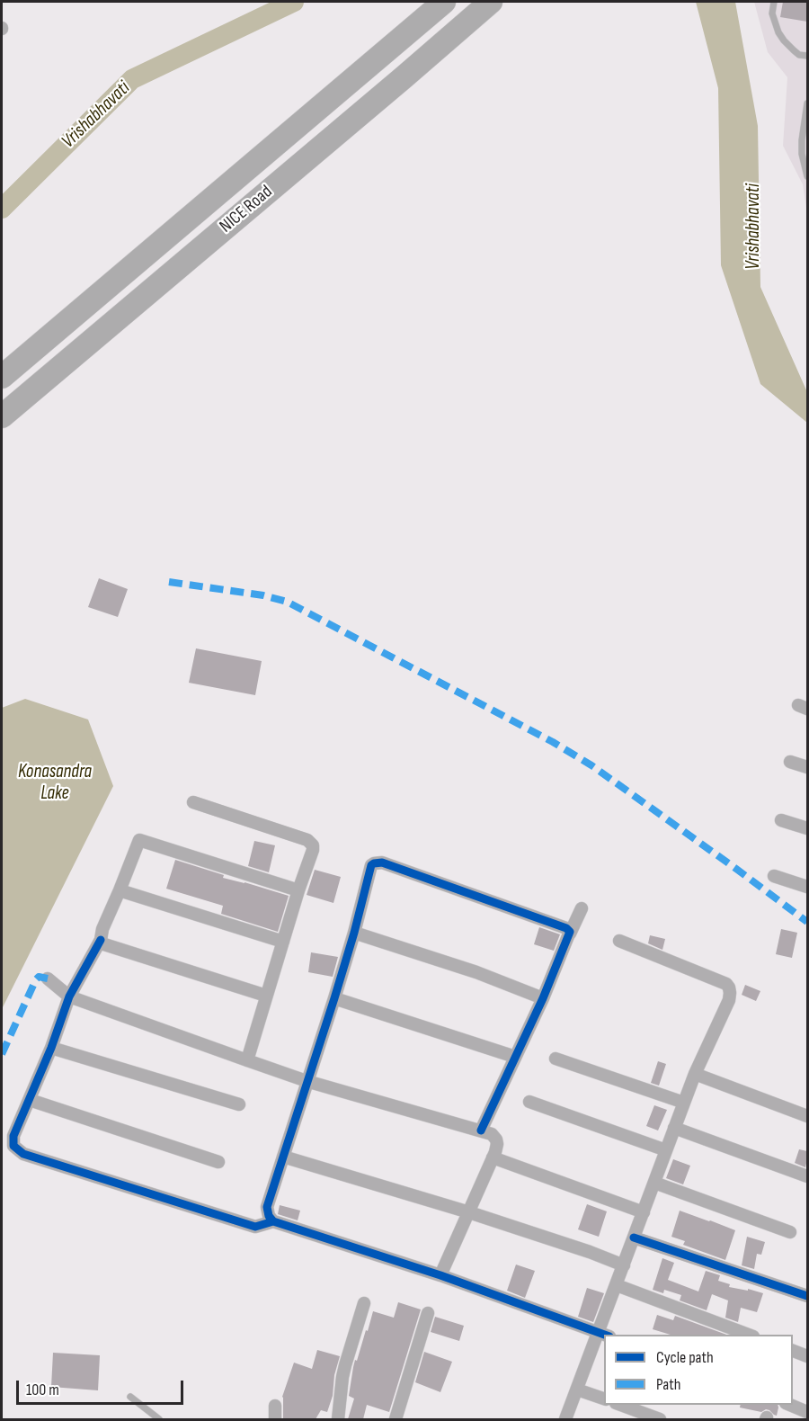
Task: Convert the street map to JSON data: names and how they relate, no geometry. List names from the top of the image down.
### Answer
{
  "streets": {
    "highway": ["NICE Road"]
  },
  "water": ["Vrishabhavati", "Konasandra Lake"],
  "legend": ["Cycle path", "Path"],
  "scale_bar": "100 m"
}
